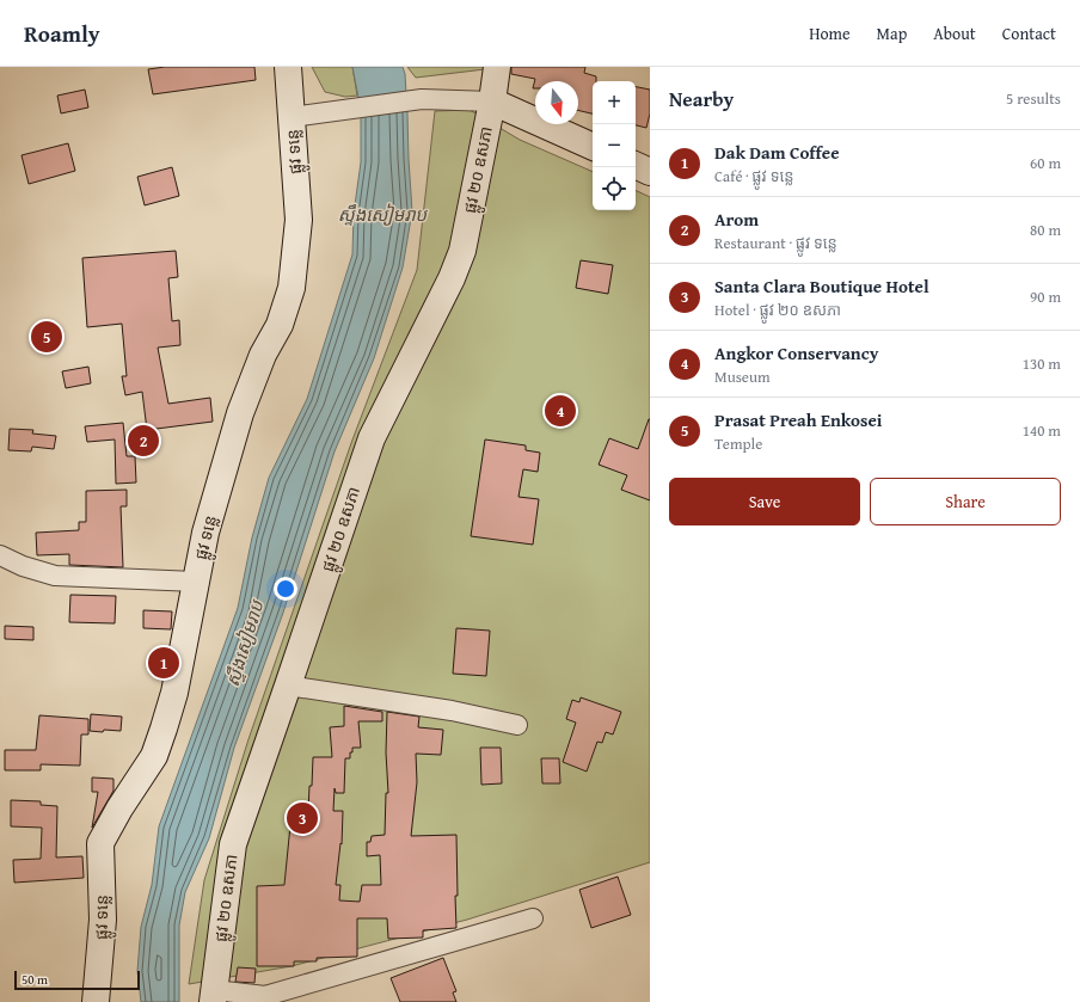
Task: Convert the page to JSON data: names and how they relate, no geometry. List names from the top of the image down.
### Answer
{
  "streets": {
    "street": ["ផ្លូវ ទន្លេ", "ផ្លូវ ២០ ឧសភា"]
  },
  "water": ["ស្ទឹងសៀមរាប"],
  "scale_bar": "50 m",
  "north": "bottom",
  "page": {
    "header": "Roamly",
    "nav": [
      "Home",
      "Map",
      "About",
      "Contact"
    ],
    "heading": ["Nearby", "5 results"],
    "map_buttons": ["+", "−"],
    "list": [
      {
        "mark": "1",
        "name": "Dak Dam Coffee",
        "note": "Café · ផ្លូវ ទន្លេ",
        "value": "60 m"
      },
      {
        "mark": "2",
        "name": "Arom",
        "note": "Restaurant · ផ្លូវ ទន្លេ",
        "value": "80 m"
      },
      {
        "mark": "3",
        "name": "Santa Clara Boutique Hotel",
        "note": "Hotel · ផ្លូវ ២០ ឧសភា",
        "value": "90 m"
      },
      {
        "mark": "4",
        "name": "Angkor Conservancy",
        "note": "Museum",
        "value": "130 m"
      },
      {
        "mark": "5",
        "name": "Prasat Preah Enkosei",
        "note": "Temple",
        "value": "140 m"
      }
    ],
    "pins": [
      "5",
      "4",
      "2",
      "1",
      "3"
    ],
    "buttons": ["Save", "Share"],
    "scale": "50 m"
  }
}
